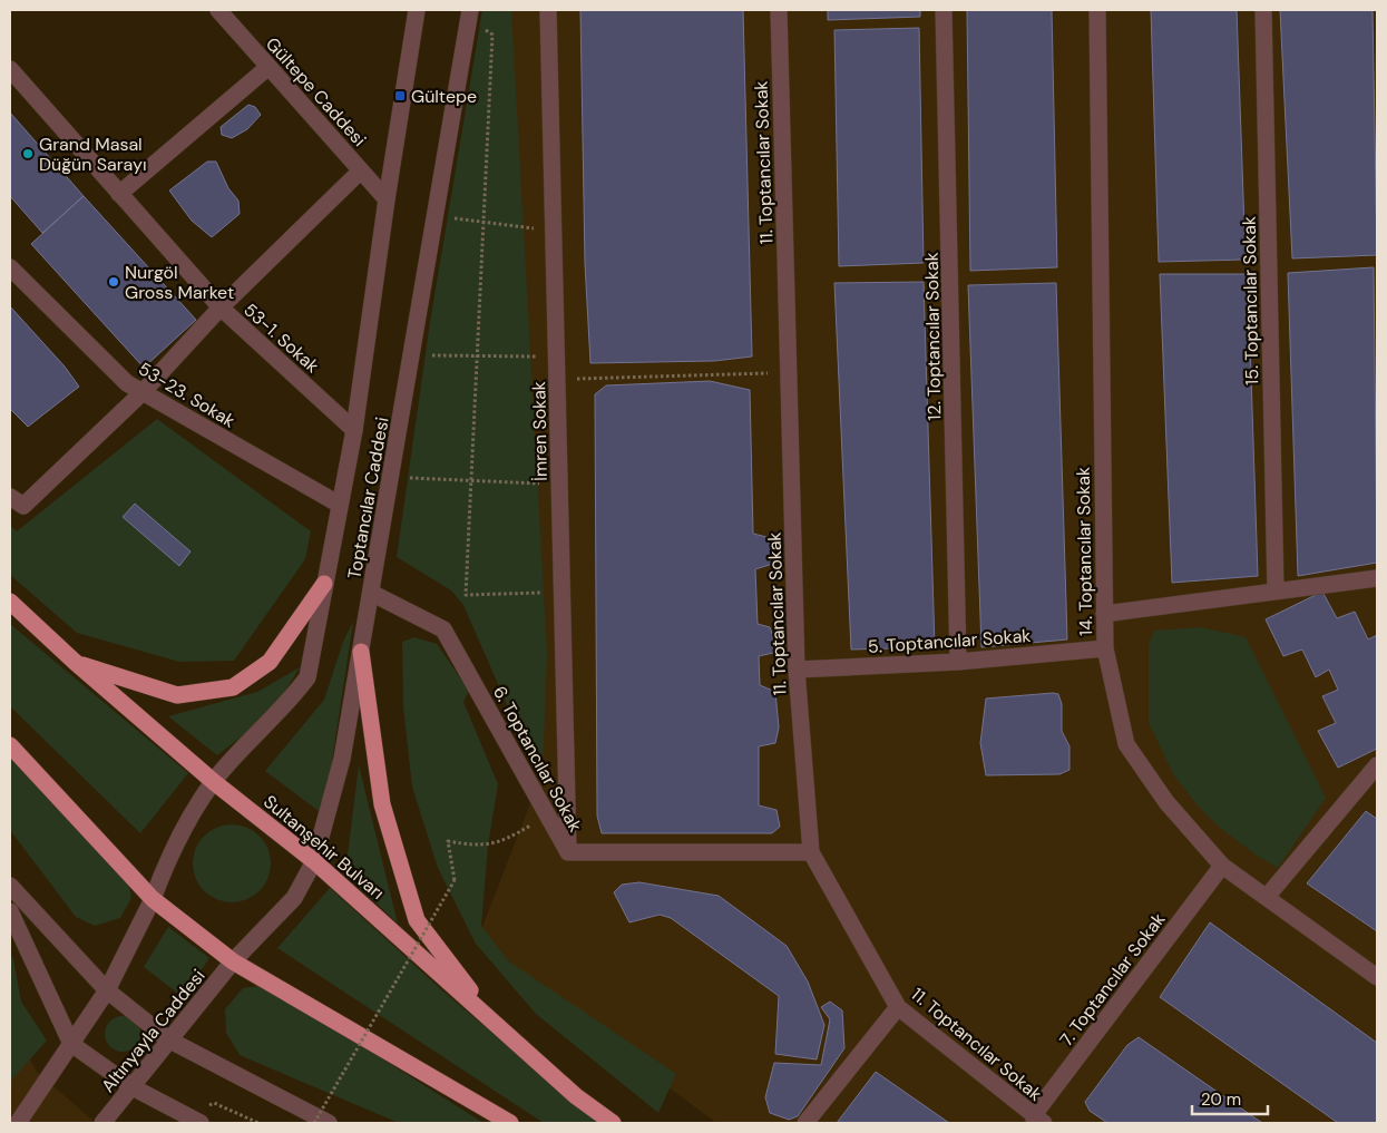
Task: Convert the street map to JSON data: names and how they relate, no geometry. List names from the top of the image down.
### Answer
{
  "streets": {
    "highway": ["Sultanşehir Bulvarı"],
    "street": [
      "Gültepe Caddesi",
      "11. Toptancılar Sokak",
      "15. Toptancılar Sokak",
      "12. Toptancılar Sokak",
      "53-1. Sokak",
      "53-23. Sokak",
      "İmren Sokak",
      "Toptancılar Caddesi",
      "14. Toptancılar Sokak",
      "5. Toptancılar Sokak",
      "6. Toptancılar Sokak",
      "7. Toptancılar Sokak",
      "Altınyayla Caddesi"
    ]
  },
  "crossings": [
    ["Gültepe Caddesi", "Toptancılar Caddesi"],
    ["11. Toptancılar Sokak", "5. Toptancılar Sokak"],
    ["11. Toptancılar Sokak", "6. Toptancılar Sokak"],
    ["11. Toptancılar Sokak", "7. Toptancılar Sokak"],
    ["12. Toptancılar Sokak", "5. Toptancılar Sokak"],
    ["53-1. Sokak", "Toptancılar Caddesi"],
    ["53-23. Sokak", "Toptancılar Caddesi"],
    ["İmren Sokak", "6. Toptancılar Sokak"],
    ["Toptancılar Caddesi", "6. Toptancılar Sokak"],
    ["Toptancılar Caddesi", "Sultanşehir Bulvarı"],
    ["Toptancılar Caddesi", "Altınyayla Caddesi"],
    ["14. Toptancılar Sokak", "5. Toptancılar Sokak"],
    ["14. Toptancılar Sokak", "7. Toptancılar Sokak"]
  ],
  "places": {
    "transit": ["Gültepe"],
    "other": ["Grand Masal Düğün Sarayı", "Nurgöl Gross Market"]
  },
  "scale_bar": "20 m"
}
